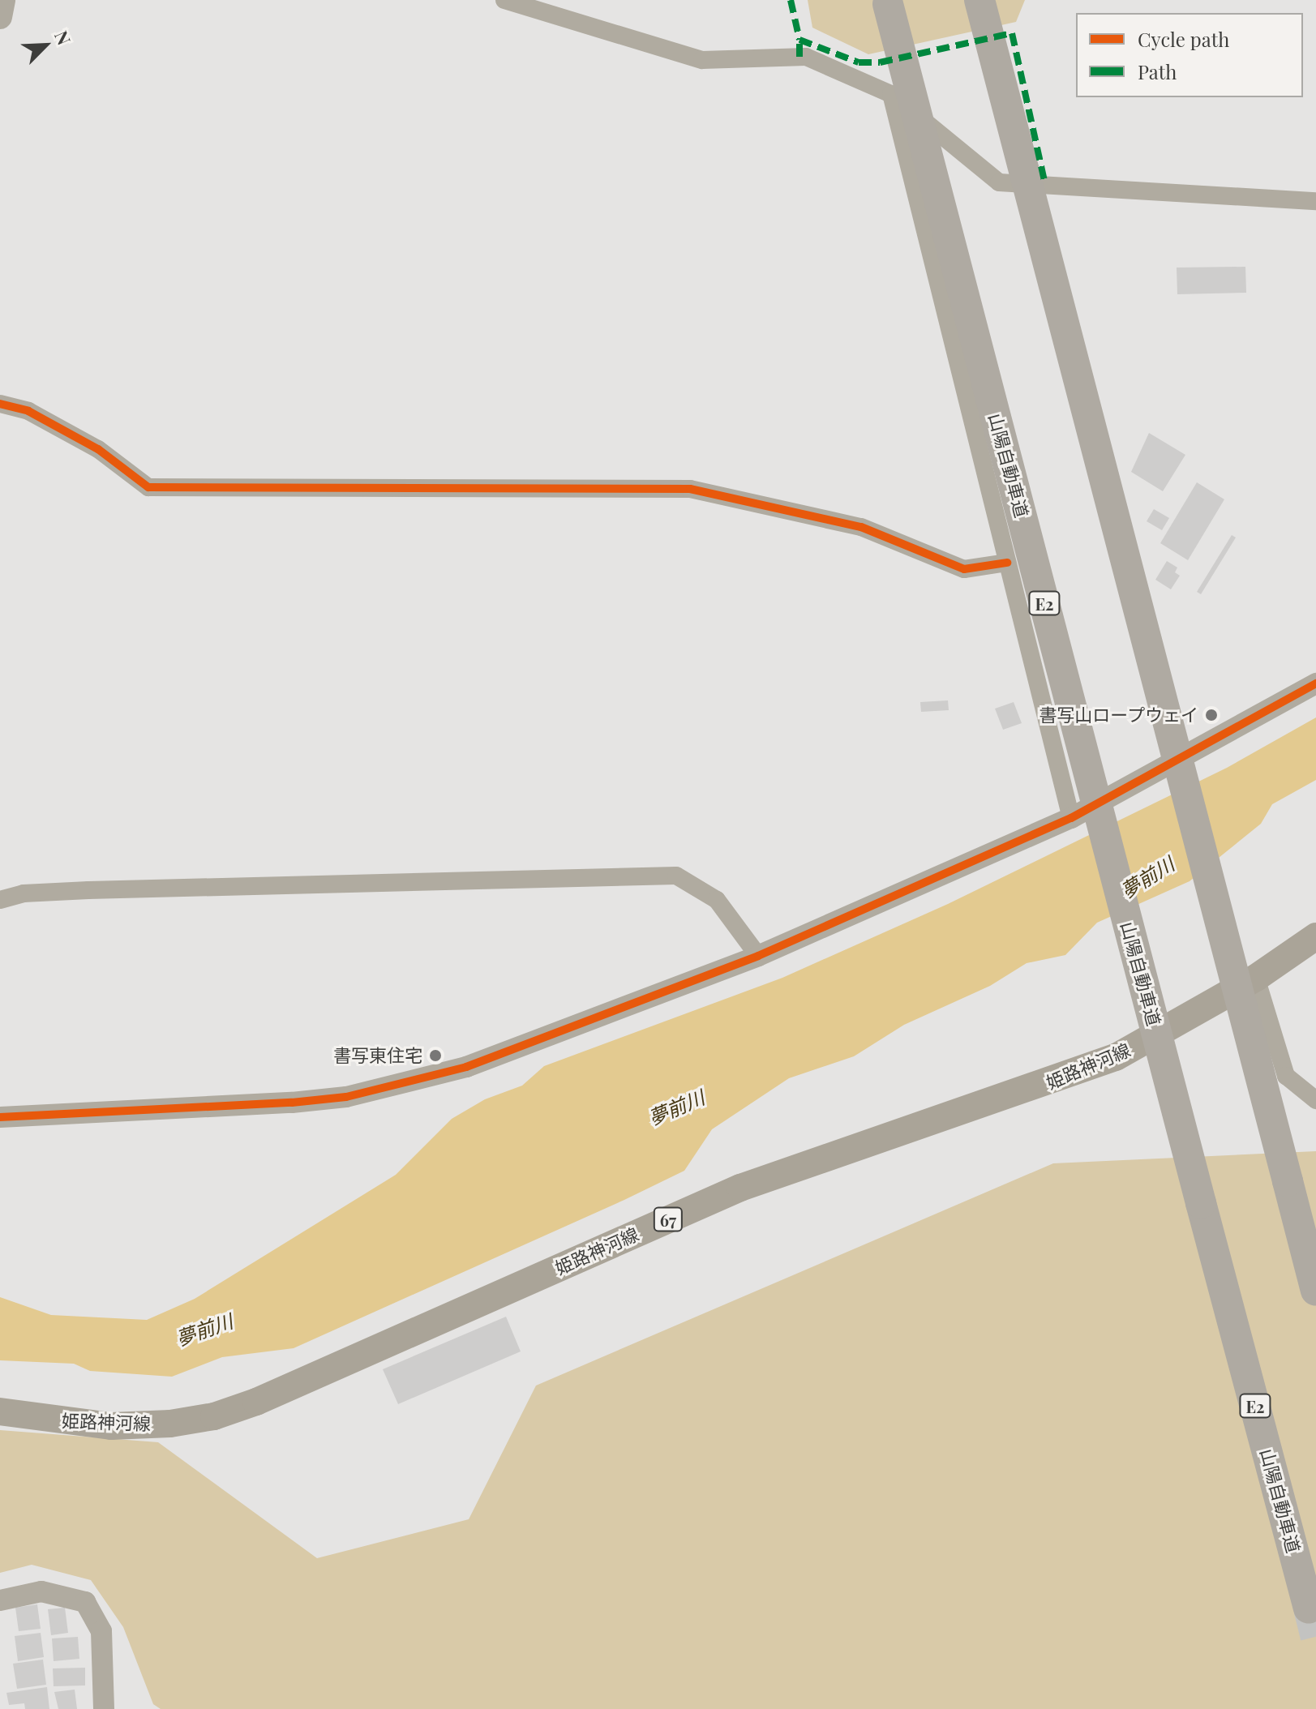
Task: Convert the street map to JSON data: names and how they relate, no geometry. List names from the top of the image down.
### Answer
{
  "streets": {
    "highway": ["山陽自動車道", "E2"],
    "main road": ["姫路神河線", "67"]
  },
  "water": ["夢前川"],
  "places": ["書写山ロープウェイ", "書写東住宅"],
  "legend": ["Cycle path", "Path"],
  "north": "top right"
}
